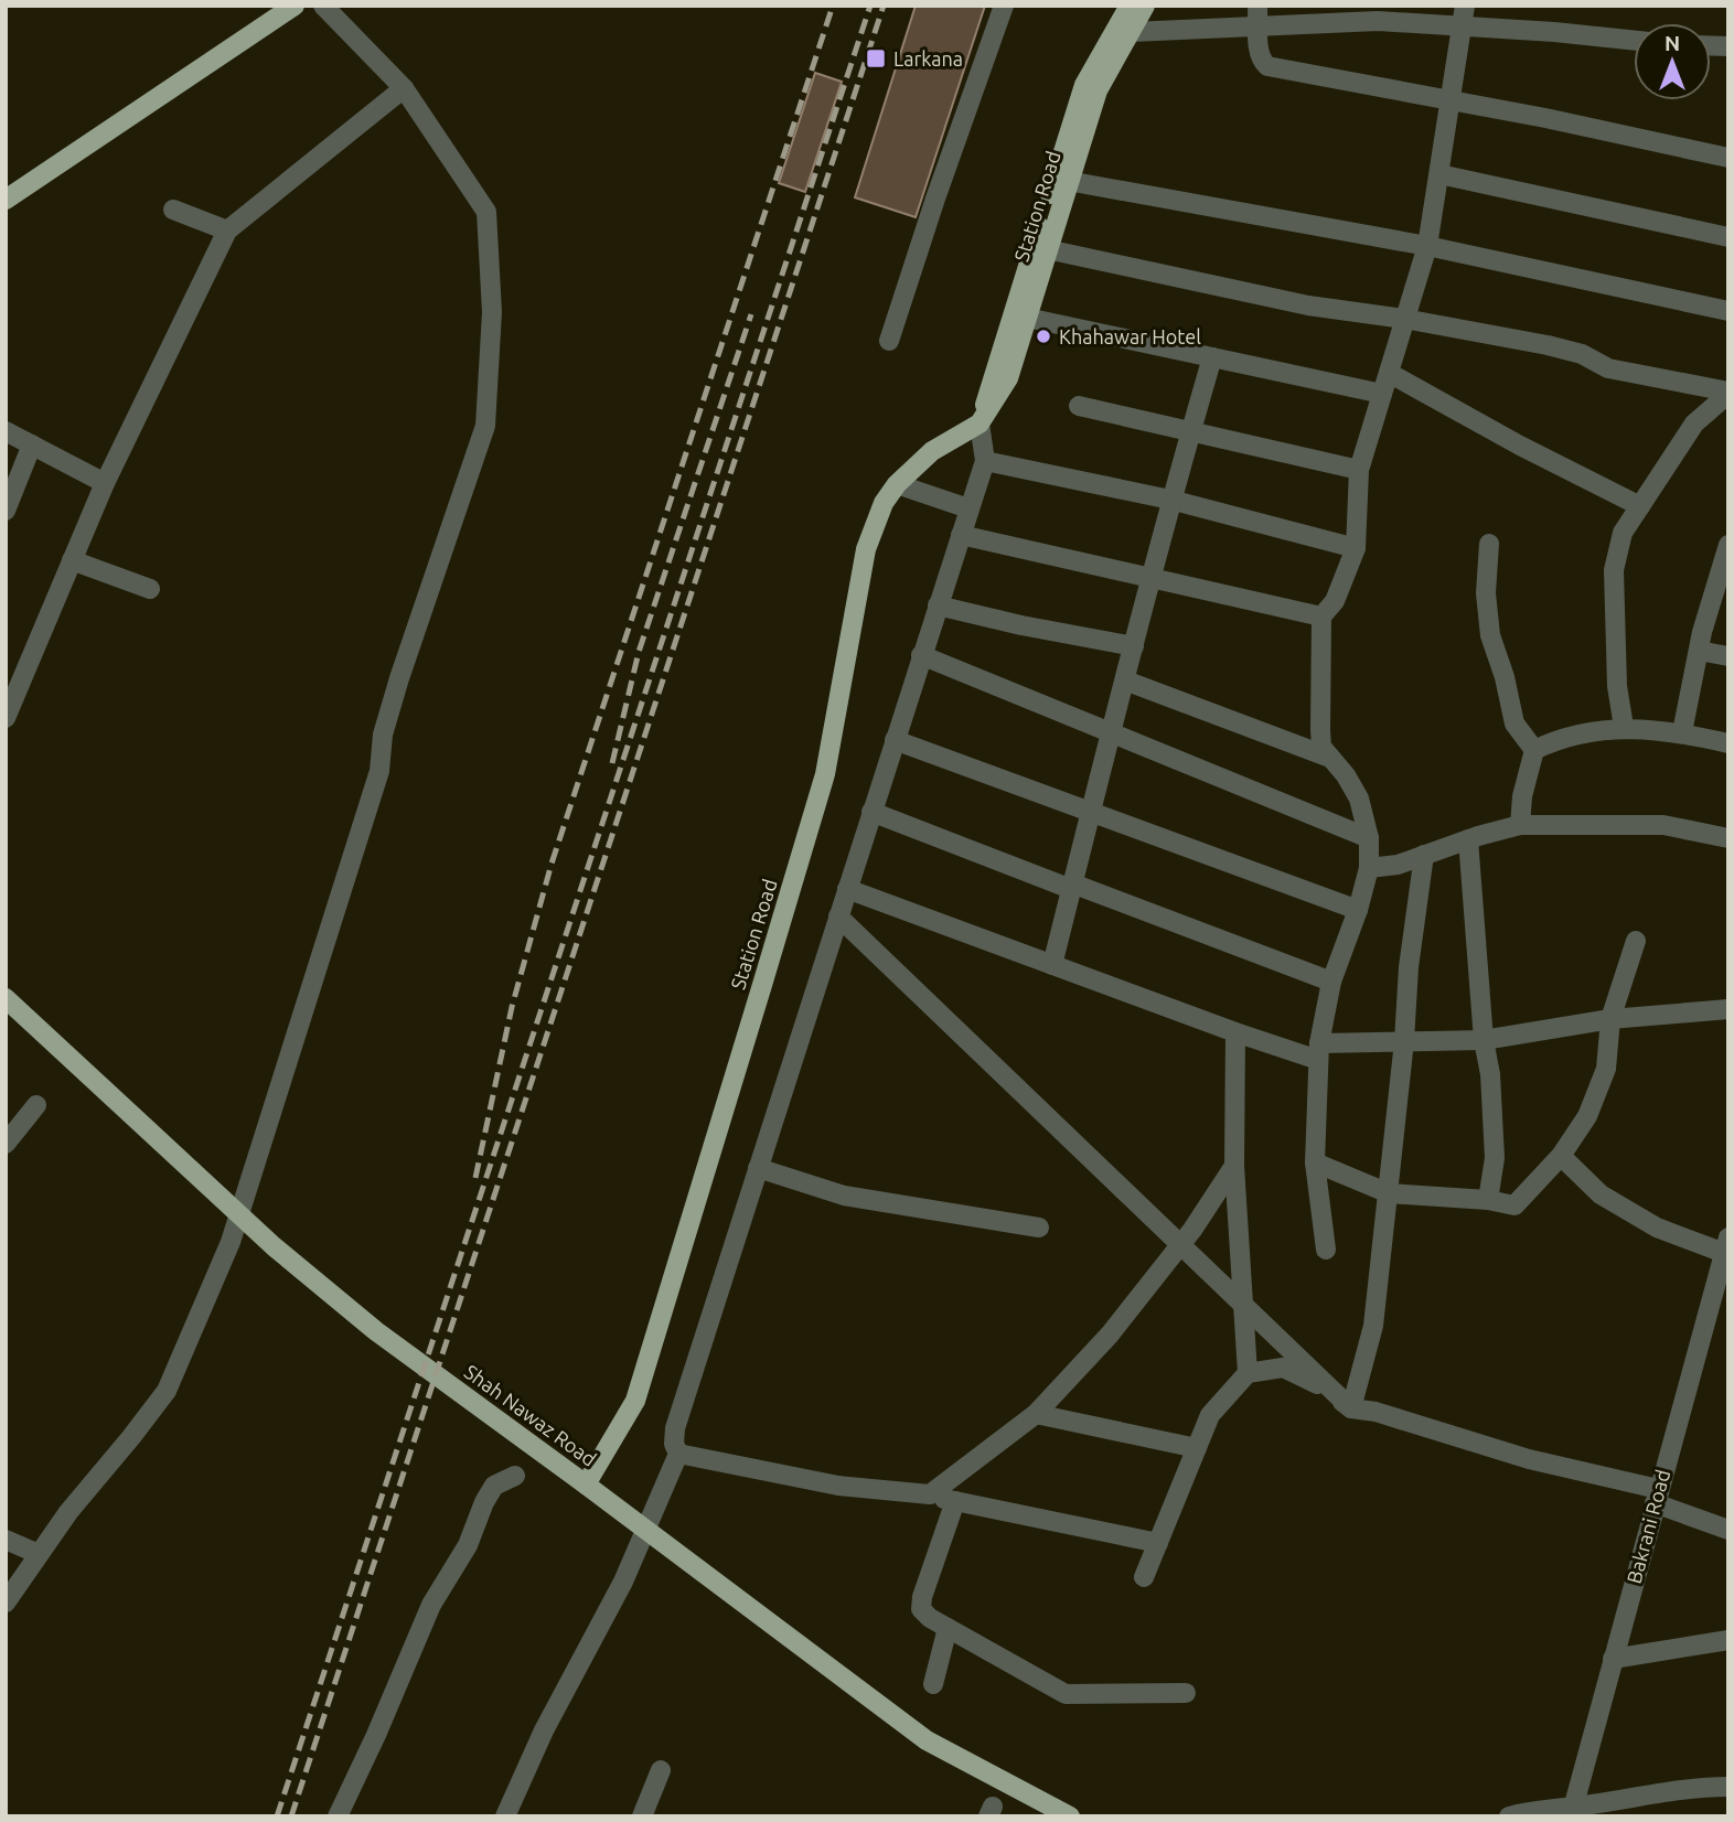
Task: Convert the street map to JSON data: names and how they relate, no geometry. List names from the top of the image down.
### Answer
{
  "streets": {
    "main road": ["Station Road", "Shah Nawaz Road"],
    "street": ["Bakrani Road"]
  },
  "crossings": [
    ["Station Road", "Shah Nawaz Road"]
  ],
  "places": {
    "transit": ["Larkana"],
    "other": ["Khahawar Hotel"]
  },
  "north": "top"
}
